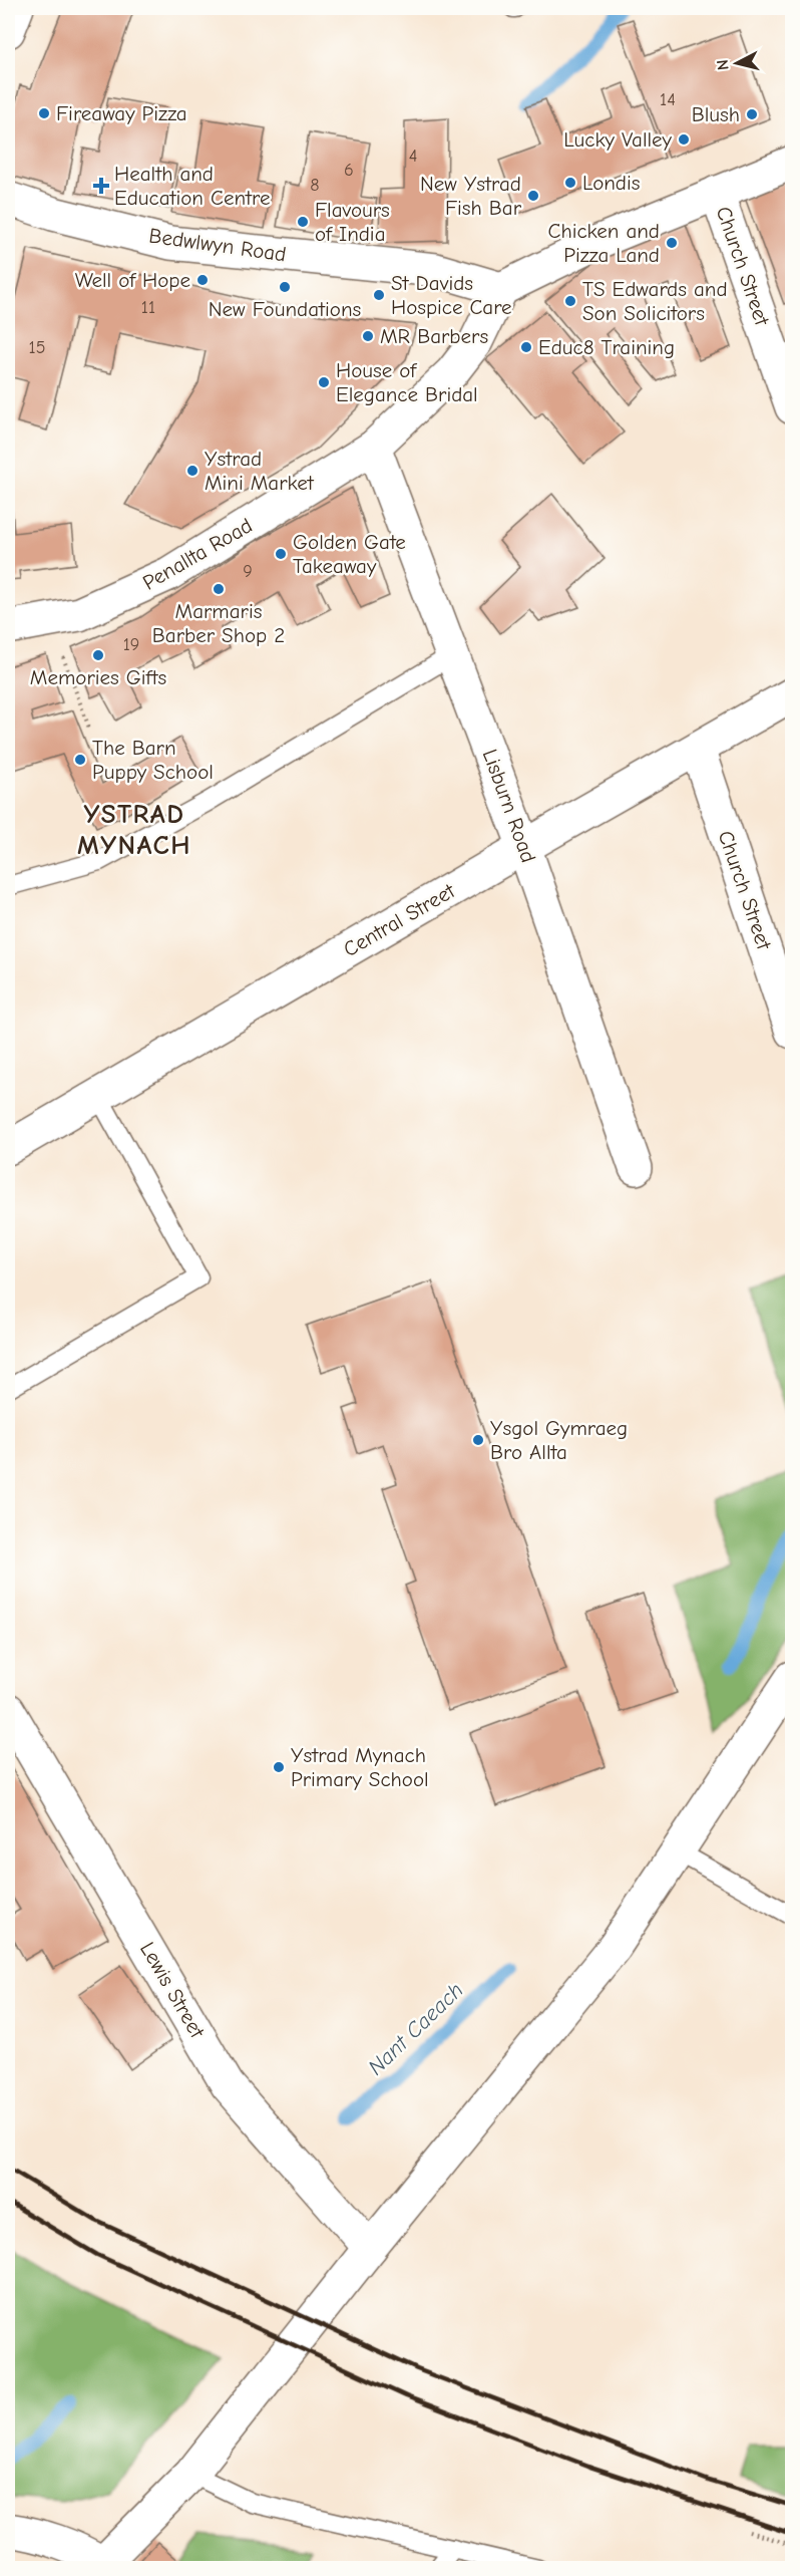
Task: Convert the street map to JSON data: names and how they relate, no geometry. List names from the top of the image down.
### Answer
{
  "streets": {
    "street": [
      "Bedwlwyn Road",
      "Church Street",
      "Penallta Road",
      "Lisburn Road",
      "Central Street",
      "Lewis Street"
    ]
  },
  "crossings": [
    ["Bedwlwyn Road", "Penallta Road"],
    ["Church Street", "Central Street"],
    ["Penallta Road", "Lisburn Road"],
    ["Lisburn Road", "Central Street"]
  ],
  "districts": ["YSTRAD MYNACH"],
  "water": ["Nant Caeach"],
  "places": {
    "other": [
      "Fireaway Pizza",
      "Blush",
      "Lucky Valley",
      "Londis",
      "New Ystrad Fish Bar",
      "Flavours of India",
      "Chicken and Pizza Land",
      "Well of Hope",
      "New Foundations",
      "St Davids Hospice Care",
      "TS Edwards and Son Solicitors",
      "MR Barbers",
      "Educ8 Training",
      "House of Elegance Bridal",
      "Ystrad Mini Market",
      "Golden Gate Takeaway",
      "Marmaris Barber Shop 2",
      "Memories Gifts",
      "The Barn Puppy School",
      "Ysgol Gymraeg Bro Allta",
      "Ystrad Mynach Primary School"
    ],
    "health": ["Health and Education Centre"]
  },
  "house_numbers": [
    "14",
    "4",
    "6",
    "8",
    "11",
    "15",
    "9",
    "19"
  ],
  "north": "left"
}
